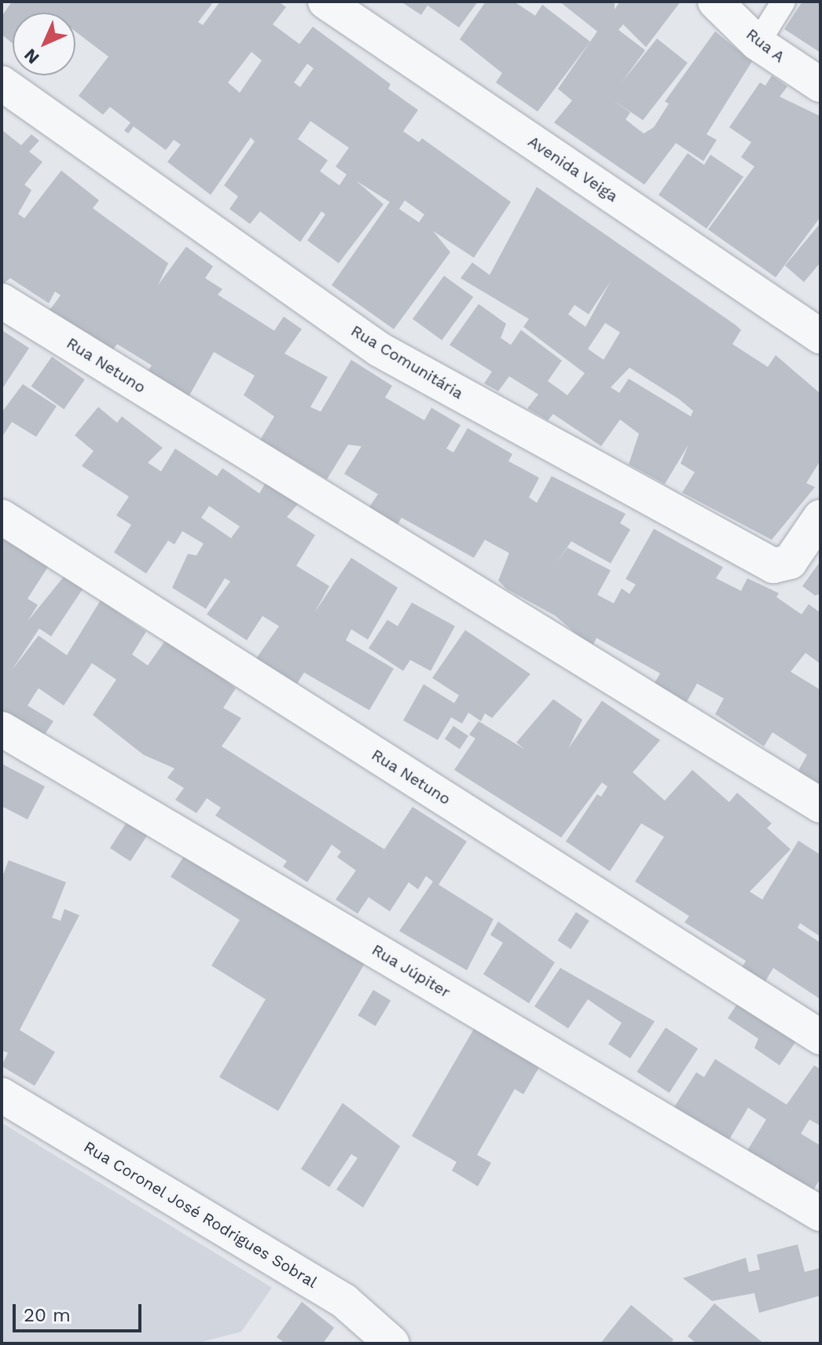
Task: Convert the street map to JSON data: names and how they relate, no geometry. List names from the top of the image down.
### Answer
{
  "streets": {
    "street": [
      "Rua A",
      "Avenida Veiga",
      "Rua Comunitária",
      "Rua Netuno",
      "Rua Júpiter",
      "Rua Coronel José Rodrigues Sobral"
    ]
  },
  "scale_bar": "20 m",
  "north": "bottom left"
}
